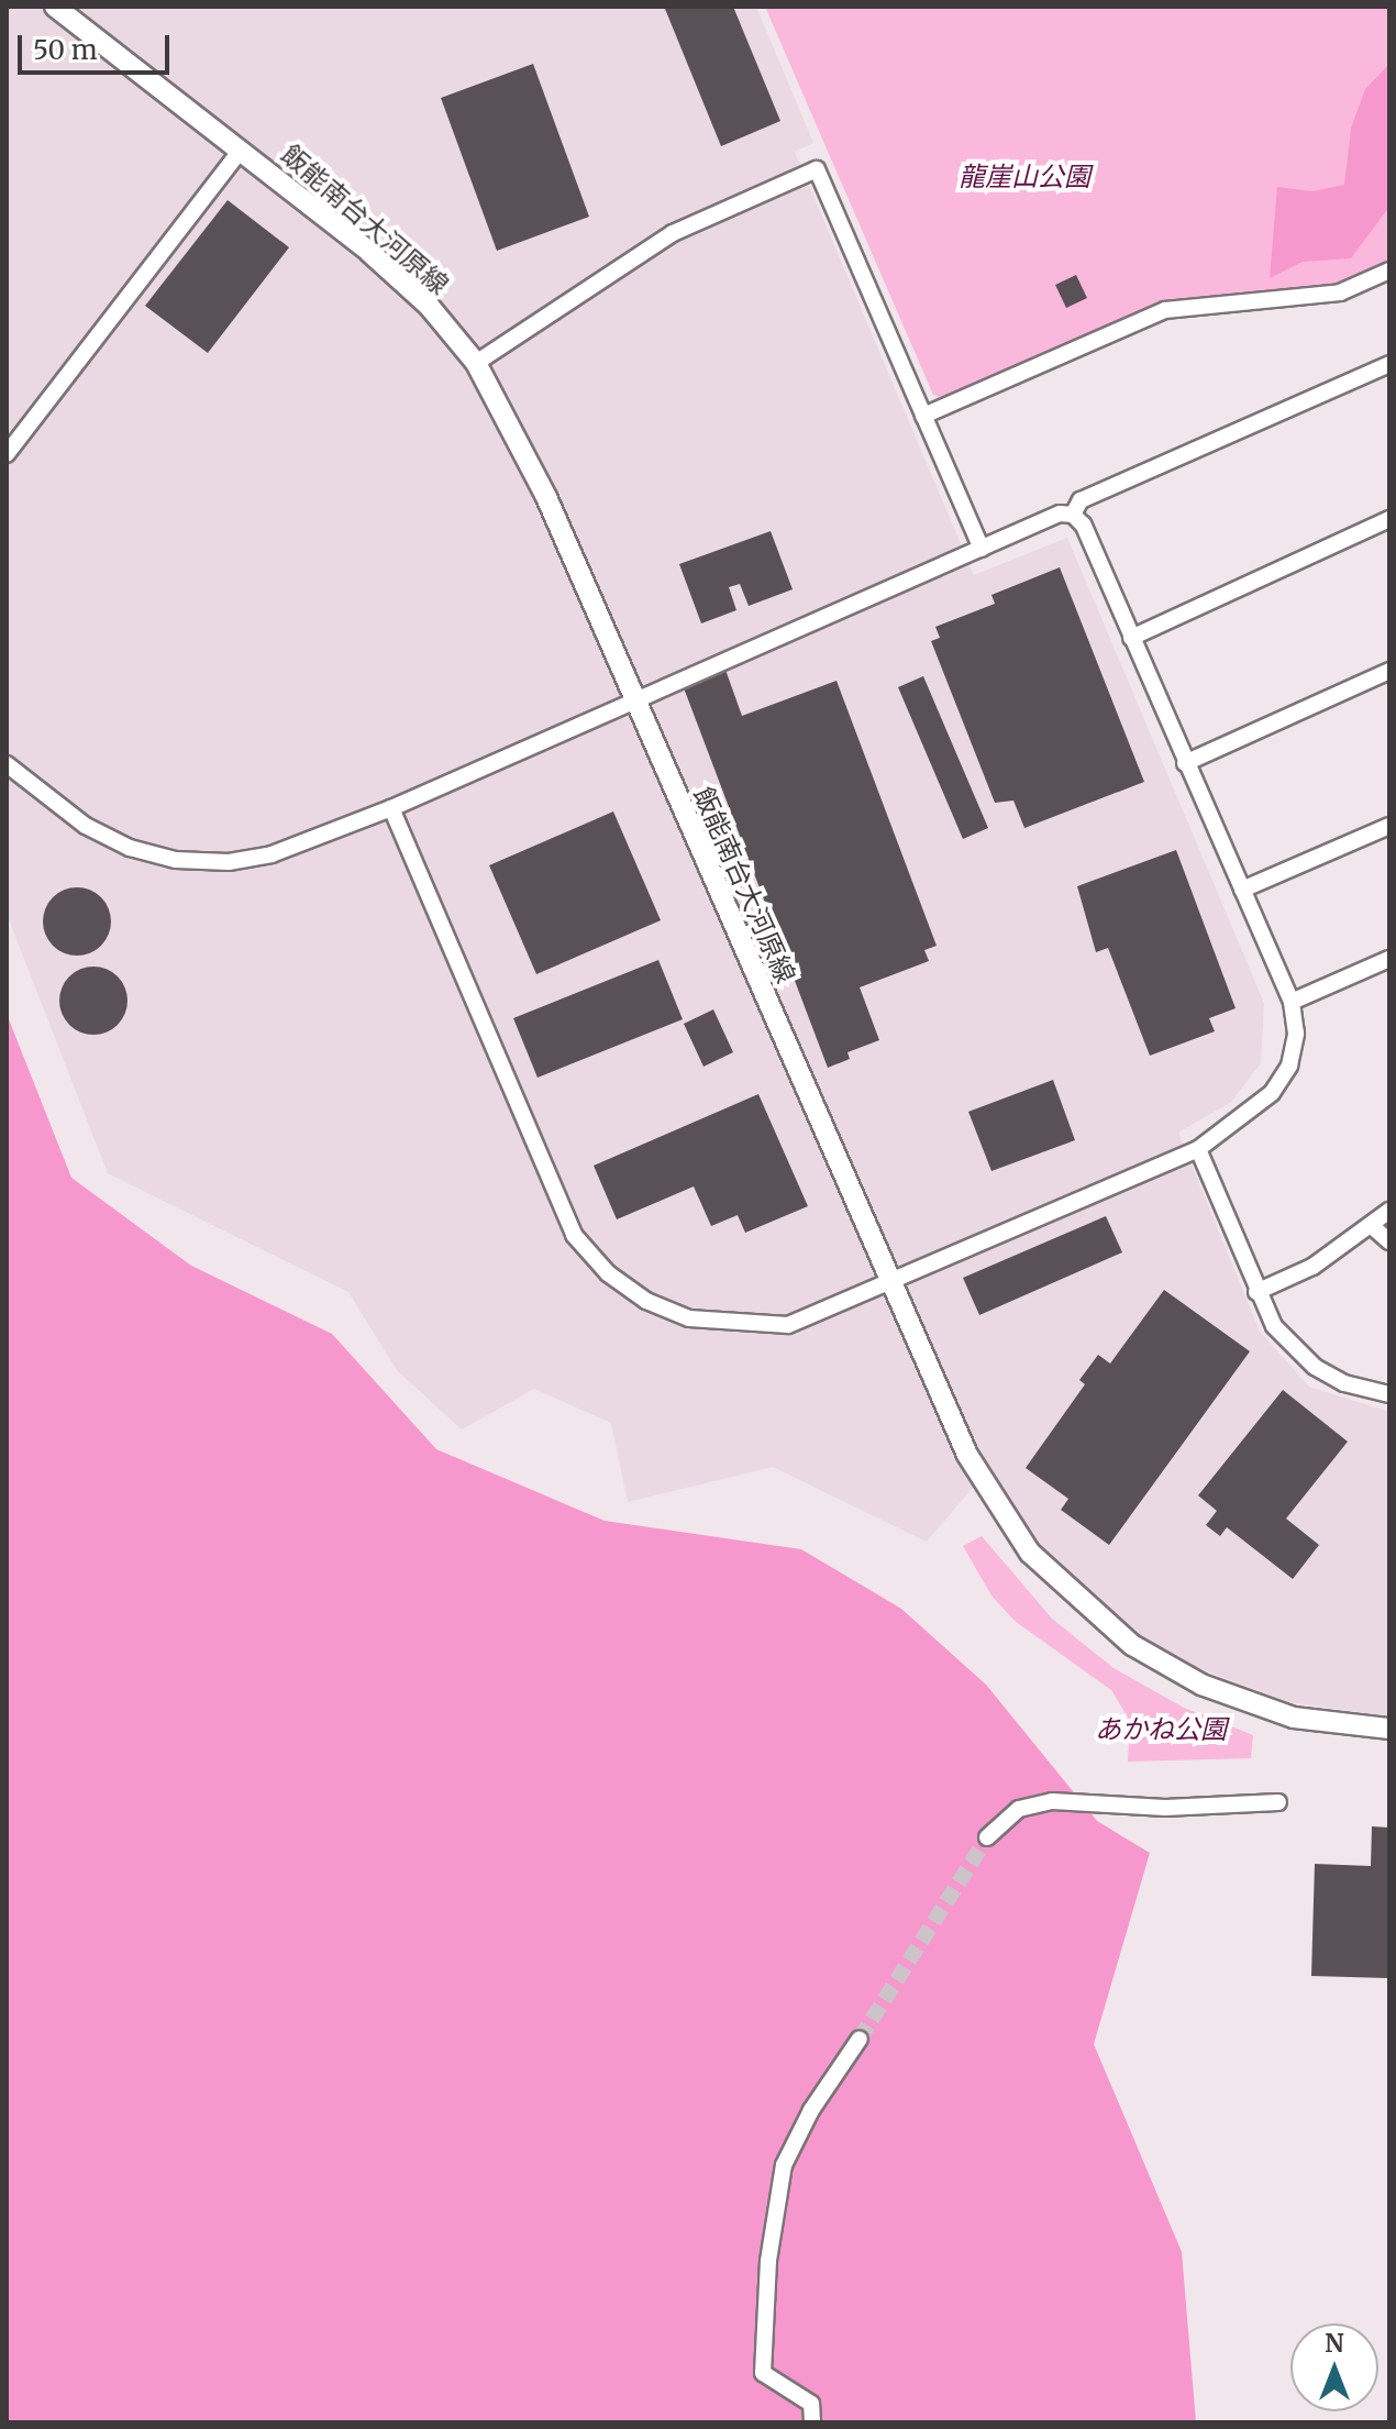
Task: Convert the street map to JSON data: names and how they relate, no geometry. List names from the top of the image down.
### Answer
{
  "streets": {
    "street": ["飯能南台大河原線"]
  },
  "parks": ["龍崖山公園", "あかね公園"],
  "scale_bar": "50 m",
  "north": "top"
}
